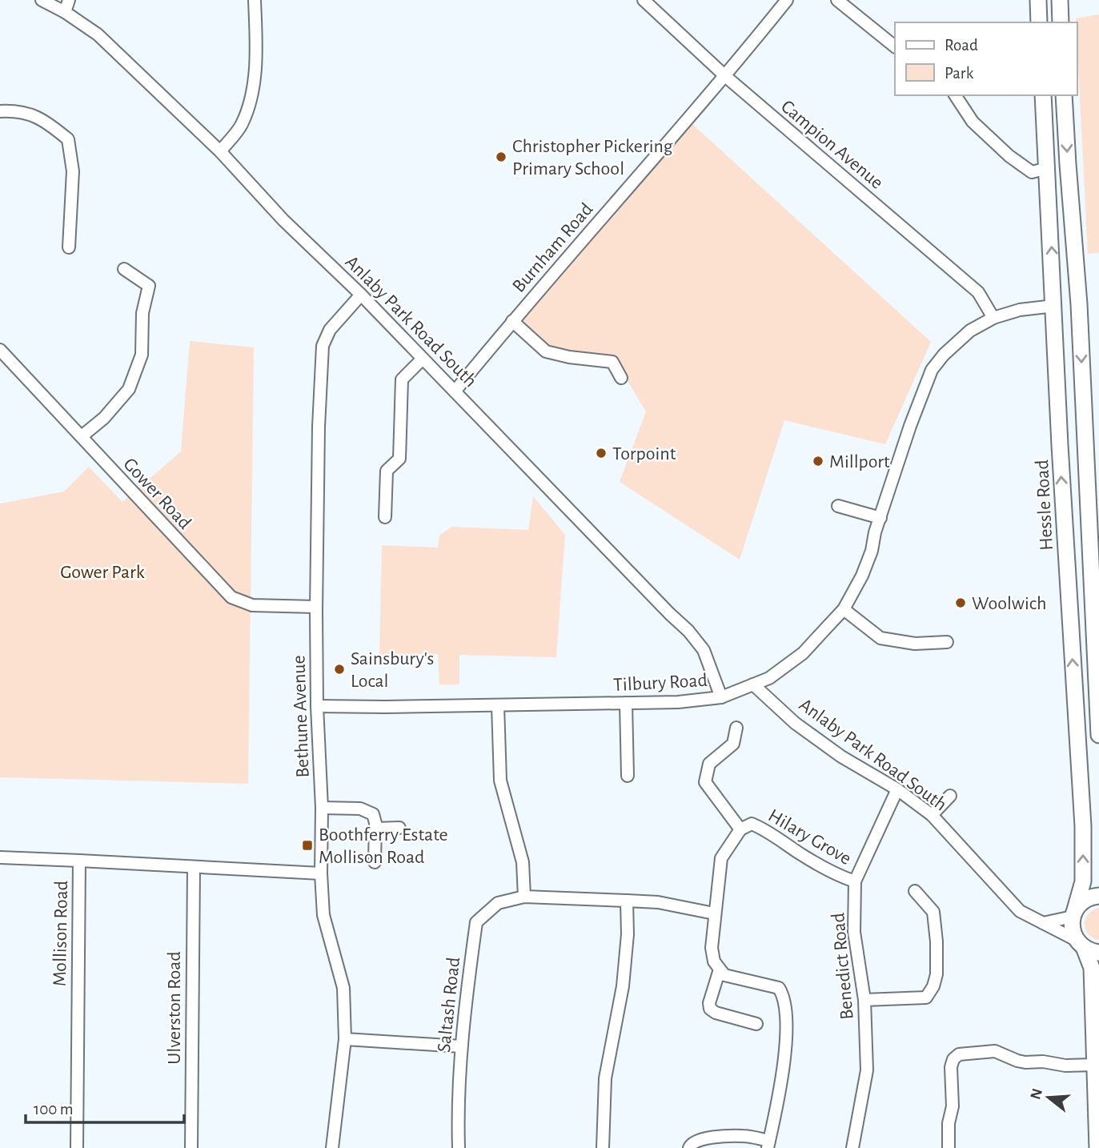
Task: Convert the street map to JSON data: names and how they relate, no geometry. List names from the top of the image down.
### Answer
{
  "streets": {
    "street": [
      "Campion Avenue",
      "Burnham Road",
      "Anlaby Park Road South",
      "Gower Road",
      "Hessle Road",
      "Tilbury Road",
      "Bethune Avenue",
      "Hilary Grove",
      "Mollison Road",
      "Benedict Road",
      "Saltash Road",
      "Ulverston Road"
    ]
  },
  "crossings": [
    ["Campion Avenue", "Burnham Road"],
    ["Campion Avenue", "Tilbury Road"],
    ["Burnham Road", "Anlaby Park Road South"],
    ["Anlaby Park Road South", "Tilbury Road"],
    ["Anlaby Park Road South", "Bethune Avenue"],
    ["Anlaby Park Road South", "Benedict Road"],
    ["Gower Road", "Bethune Avenue"],
    ["Hessle Road", "Tilbury Road"],
    ["Tilbury Road", "Bethune Avenue"],
    ["Bethune Avenue", "Mollison Road"],
    ["Hilary Grove", "Benedict Road"],
    ["Mollison Road", "Ulverston Road"]
  ],
  "parks": ["Gower Park"],
  "places": {
    "other": [
      "Christopher Pickering Primary School",
      "Torpoint",
      "Millport",
      "Woolwich",
      "Sainsbury's Local"
    ],
    "transit": ["Boothferry Estate Mollison Road"]
  },
  "legend": ["Road", "Park"],
  "scale_bar": "100 m",
  "north": "left"
}
